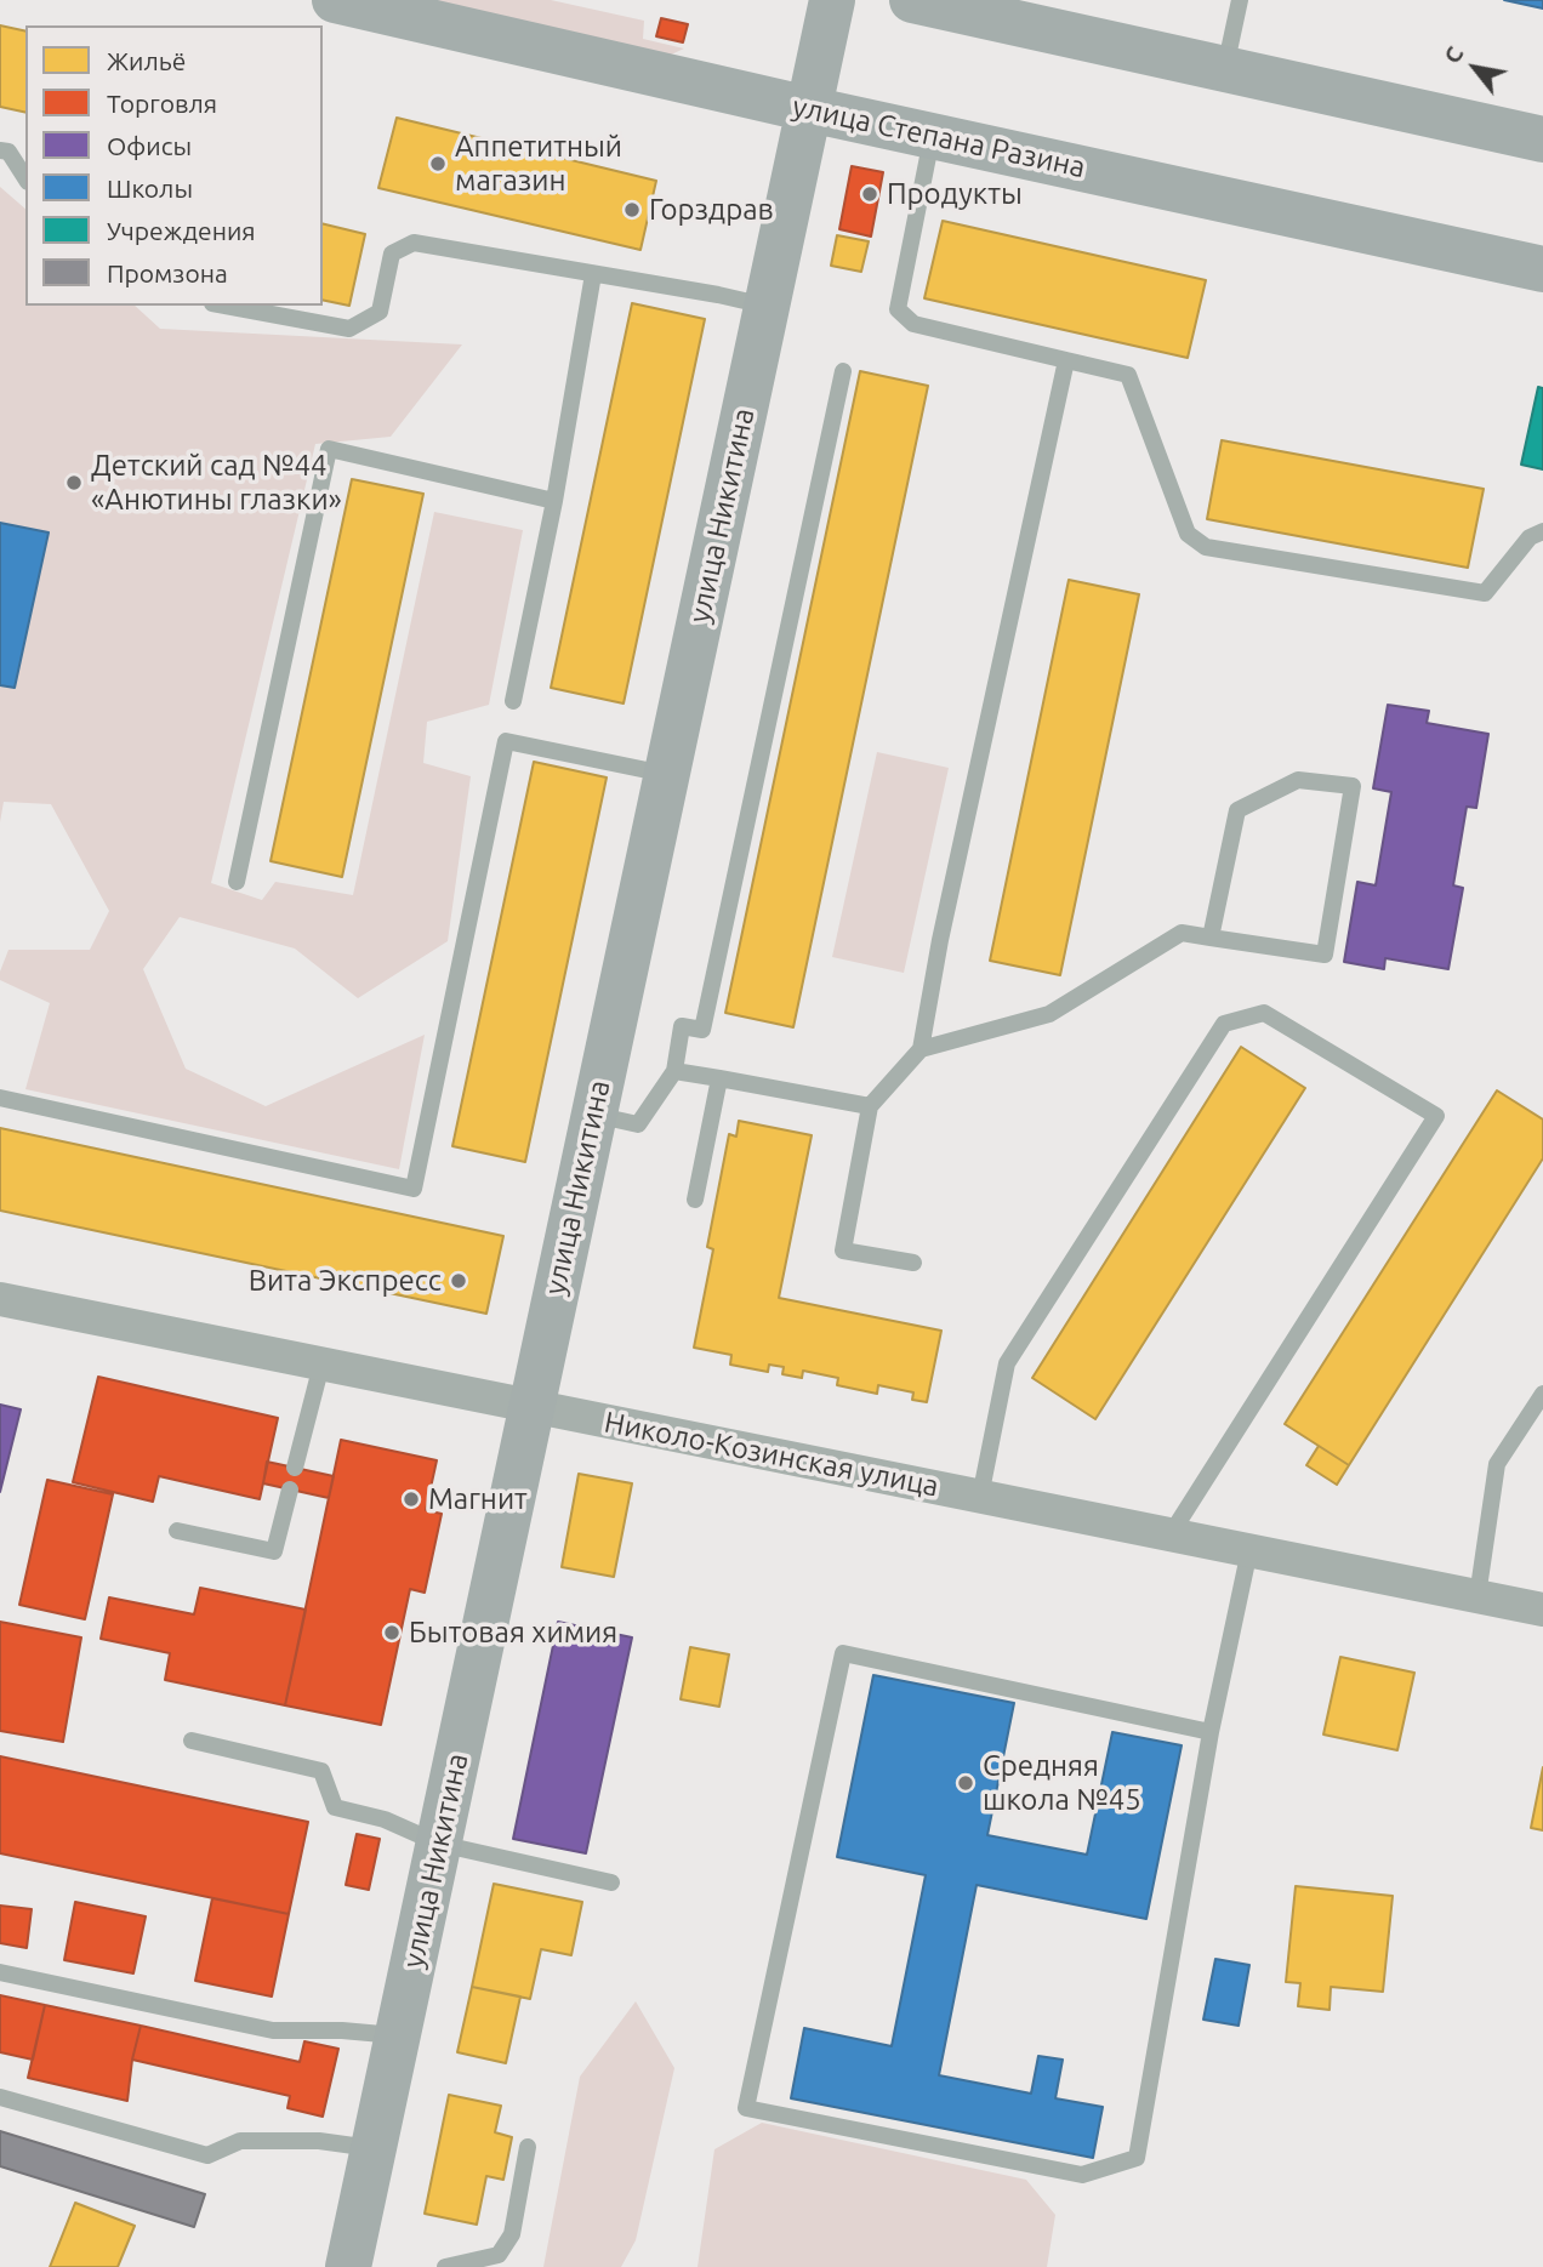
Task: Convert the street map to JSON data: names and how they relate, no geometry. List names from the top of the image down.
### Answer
{
  "streets": {
    "street": ["улица Степана Разина", "улица Никитина", "Николо-Козинская улица"]
  },
  "crossings": [
    ["улица Степана Разина", "улица Никитина"],
    ["улица Никитина", "Николо-Козинская улица"]
  ],
  "places": [
    "Аппетитный магазин",
    "Продукты",
    "Горздрав",
    "Детский сад №44 «Анютины глазки»",
    "Вита Экспресс",
    "Магнит",
    "Бытовая химия",
    "Средняя школа №45"
  ],
  "legend": [
    "Жильё",
    "Торговля",
    "Офисы",
    "Школы",
    "Учреждения",
    "Промзона"
  ],
  "north": "top left"
}
